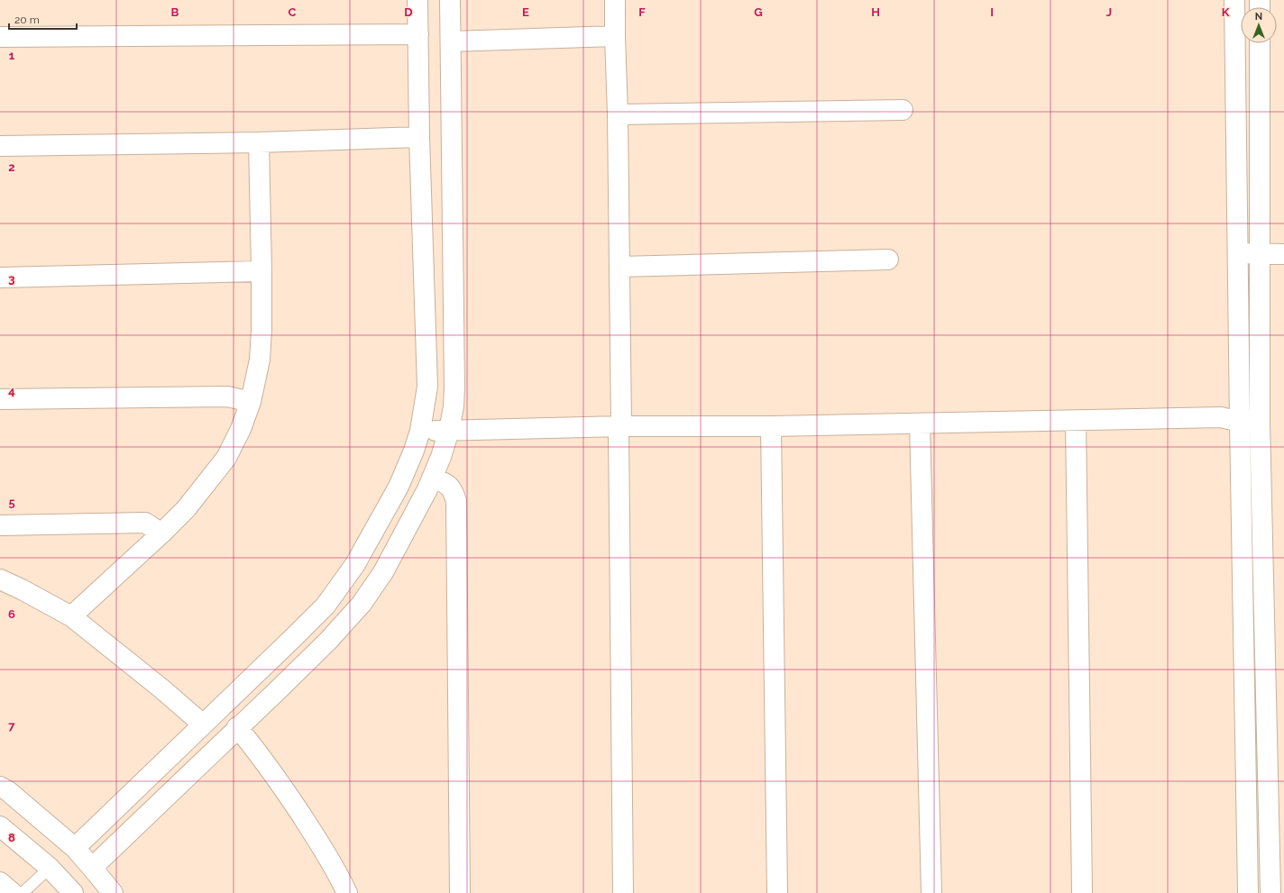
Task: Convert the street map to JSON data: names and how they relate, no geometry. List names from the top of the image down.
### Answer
{
  "scale_bar": "20 m",
  "north": "top",
  "grid": {
    "columns": [
      "B",
      "C",
      "D",
      "E",
      "F",
      "G",
      "H",
      "I",
      "J",
      "K"
    ],
    "rows": [
      "1",
      "2",
      "3",
      "4",
      "5",
      "6",
      "7",
      "8"
    ]
  }
}
